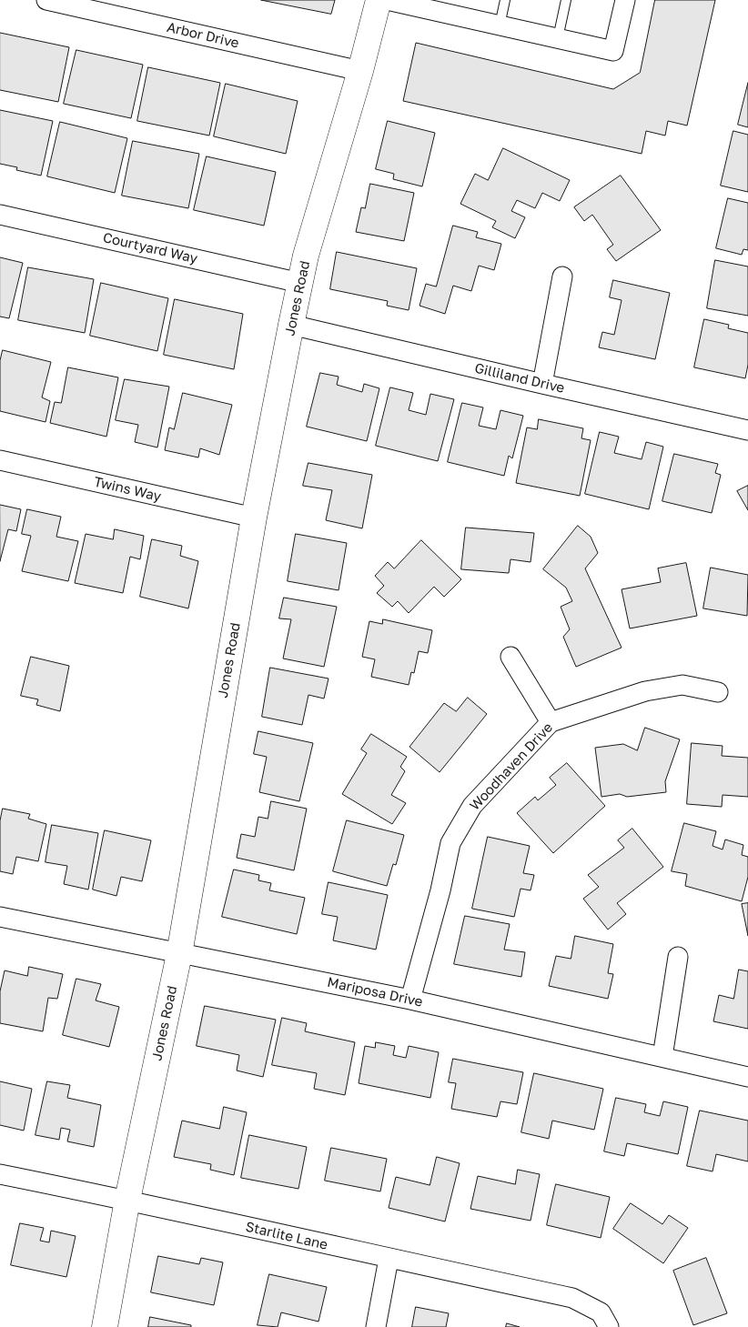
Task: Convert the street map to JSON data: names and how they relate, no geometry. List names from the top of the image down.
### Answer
{
  "streets": {
    "street": [
      "Arbor Drive",
      "Courtyard Way",
      "Jones Road",
      "Gilliland Drive",
      "Twins Way",
      "Woodhaven Drive",
      "Mariposa Drive",
      "Starlite Lane"
    ]
  },
  "crossings": [
    ["Arbor Drive", "Jones Road"],
    ["Courtyard Way", "Jones Road"],
    ["Jones Road", "Gilliland Drive"],
    ["Jones Road", "Twins Way"],
    ["Jones Road", "Mariposa Drive"],
    ["Jones Road", "Starlite Lane"],
    ["Woodhaven Drive", "Mariposa Drive"]
  ]
}
